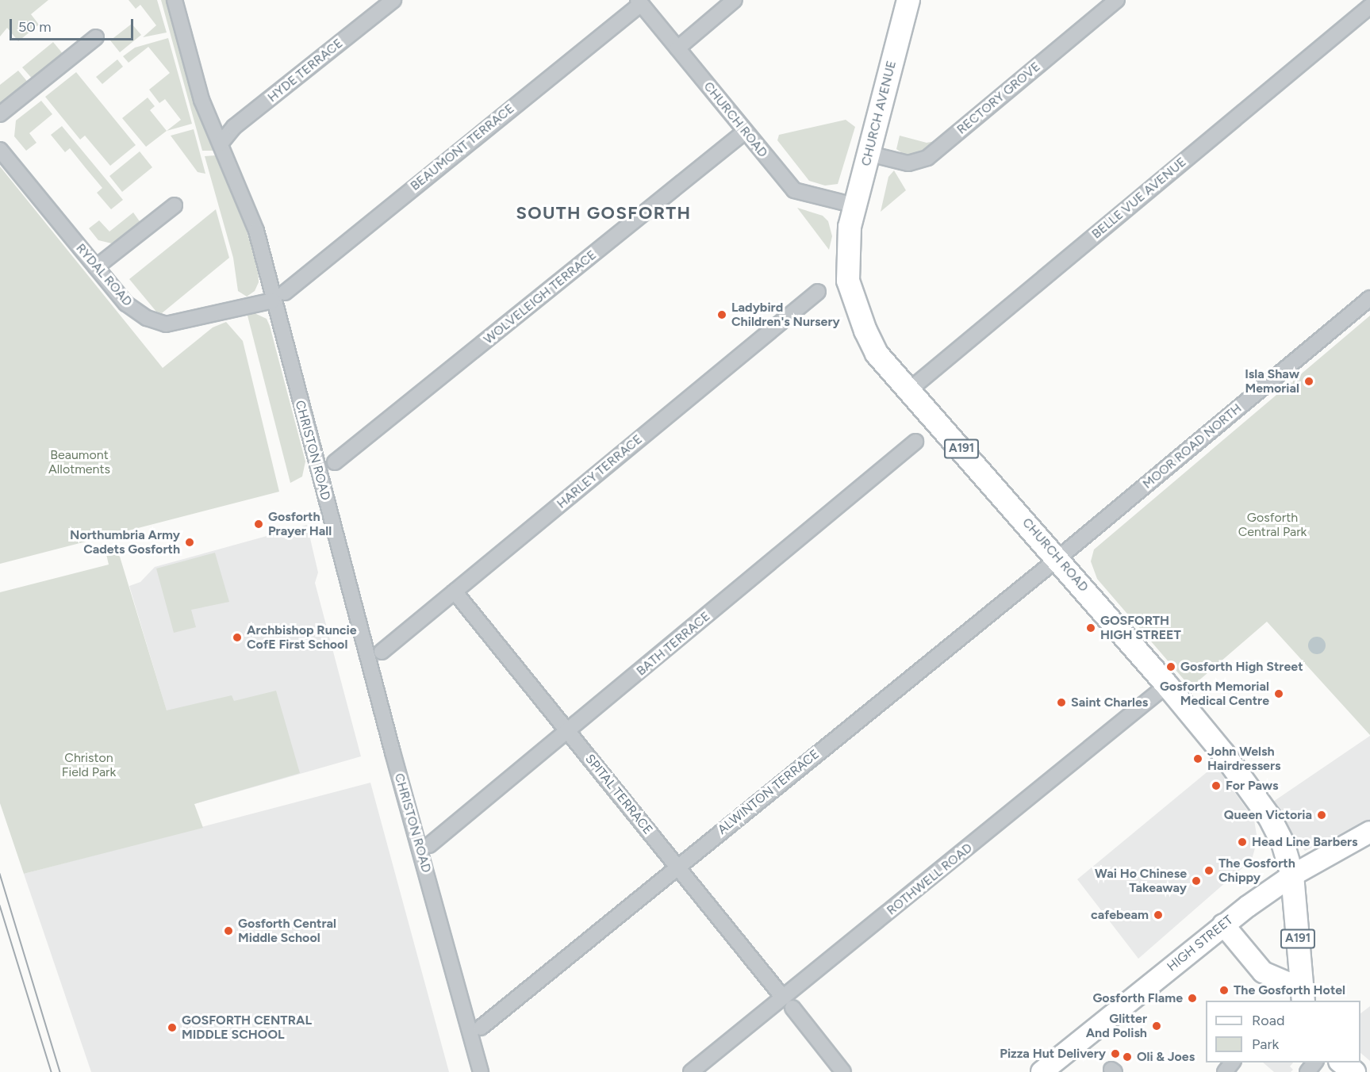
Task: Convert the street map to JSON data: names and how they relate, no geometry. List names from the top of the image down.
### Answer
{
  "streets": {
    "main road": [
      "CHURCH AVENUE",
      "CHURCH ROAD",
      "A191",
      "HIGH STREET"
    ],
    "street": [
      "HYDE TERRACE",
      "RECTORY GROVE",
      "BEAUMONT TERRACE",
      "BELLE VUE AVENUE",
      "RYDAL ROAD",
      "WOLVELEIGH TERRACE",
      "MOOR ROAD NORTH",
      "CHRISTON ROAD",
      "HARLEY TERRACE",
      "BATH TERRACE",
      "ALWINTON TERRACE",
      "SPITAL TERRACE",
      "ROTHWELL ROAD"
    ]
  },
  "crossings": [
    ["HYDE TERRACE", "CHRISTON ROAD"],
    ["RECTORY GROVE", "CHURCH AVENUE"],
    ["CHURCH AVENUE", "CHURCH ROAD"],
    ["CHURCH ROAD", "BEAUMONT TERRACE"],
    ["CHURCH ROAD", "BELLE VUE AVENUE"],
    ["CHURCH ROAD", "WOLVELEIGH TERRACE"],
    ["CHURCH ROAD", "MOOR ROAD NORTH"],
    ["CHURCH ROAD", "A191"],
    ["CHURCH ROAD", "ALWINTON TERRACE"],
    ["CHURCH ROAD", "ROTHWELL ROAD"],
    ["CHURCH ROAD", "HIGH STREET"],
    ["BEAUMONT TERRACE", "RYDAL ROAD"],
    ["BEAUMONT TERRACE", "CHRISTON ROAD"],
    ["RYDAL ROAD", "CHRISTON ROAD"],
    ["MOOR ROAD NORTH", "ALWINTON TERRACE"],
    ["A191", "HIGH STREET"],
    ["HARLEY TERRACE", "SPITAL TERRACE"],
    ["BATH TERRACE", "SPITAL TERRACE"],
    ["ALWINTON TERRACE", "SPITAL TERRACE"],
    ["SPITAL TERRACE", "ROTHWELL ROAD"]
  ],
  "districts": ["SOUTH GOSFORTH"],
  "parks": ["Beaumont Allotments", "Gosforth Central Park", "Christon Field Park"],
  "places": [
    "Ladybird Children's Nursery",
    "Isla Shaw Memorial",
    "Gosforth Prayer Hall",
    "Northumbria Army Cadets Gosforth",
    "GOSFORTH HIGH STREET",
    "Archbishop Runcie CofE First School",
    "Gosforth High Street",
    "Gosforth Memorial Medical Centre",
    "Saint Charles",
    "John Welsh Hairdressers",
    "For Paws",
    "Queen Victoria",
    "Head Line Barbers",
    "The Gosforth Chippy",
    "Wai Ho Chinese Takeaway",
    "cafebeam",
    "Gosforth Central Middle School",
    "The Gosforth Hotel",
    "Gosforth Flame",
    "Glitter And Polish",
    "GOSFORTH CENTRAL MIDDLE SCHOOL",
    "Pizza Hut Delivery",
    "Oli & Joes"
  ],
  "legend": ["Road", "Park"],
  "scale_bar": "50 m"
}
